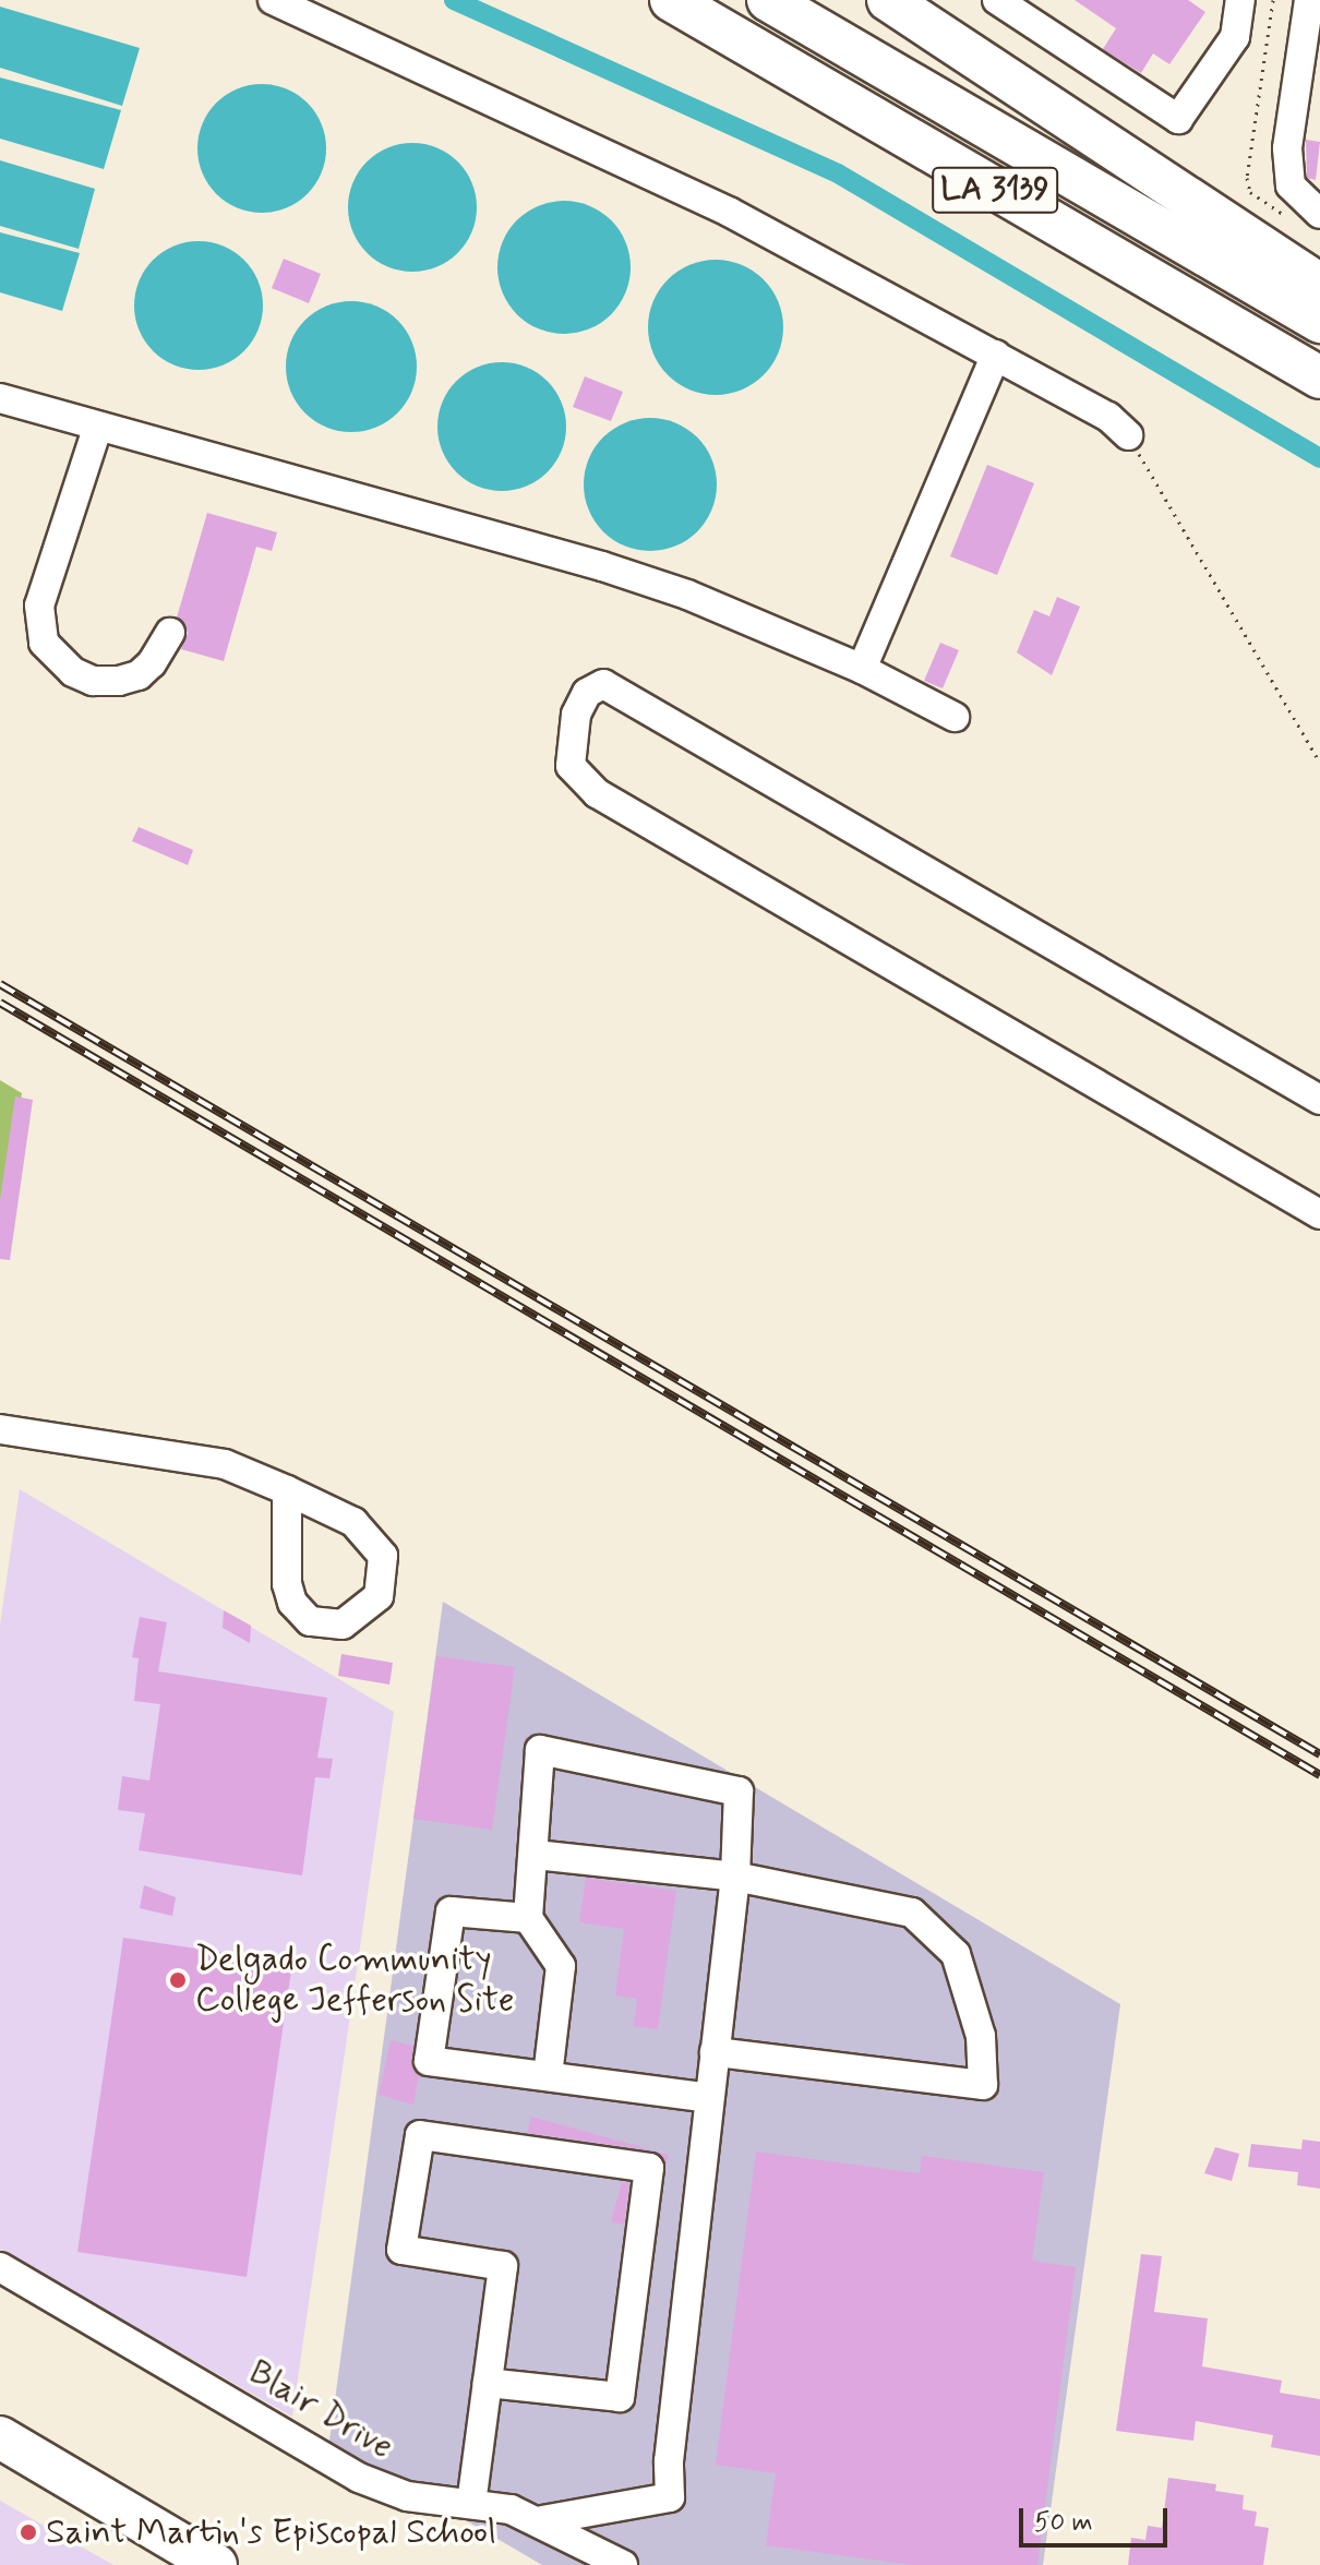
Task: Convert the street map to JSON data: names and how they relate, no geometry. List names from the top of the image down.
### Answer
{
  "streets": {
    "highway": ["LA 3139"],
    "street": ["Blair Drive"]
  },
  "places": ["Delgado Community College Jefferson Site", "Saint Martin's Episcopal School"],
  "scale_bar": "50 m"
}
